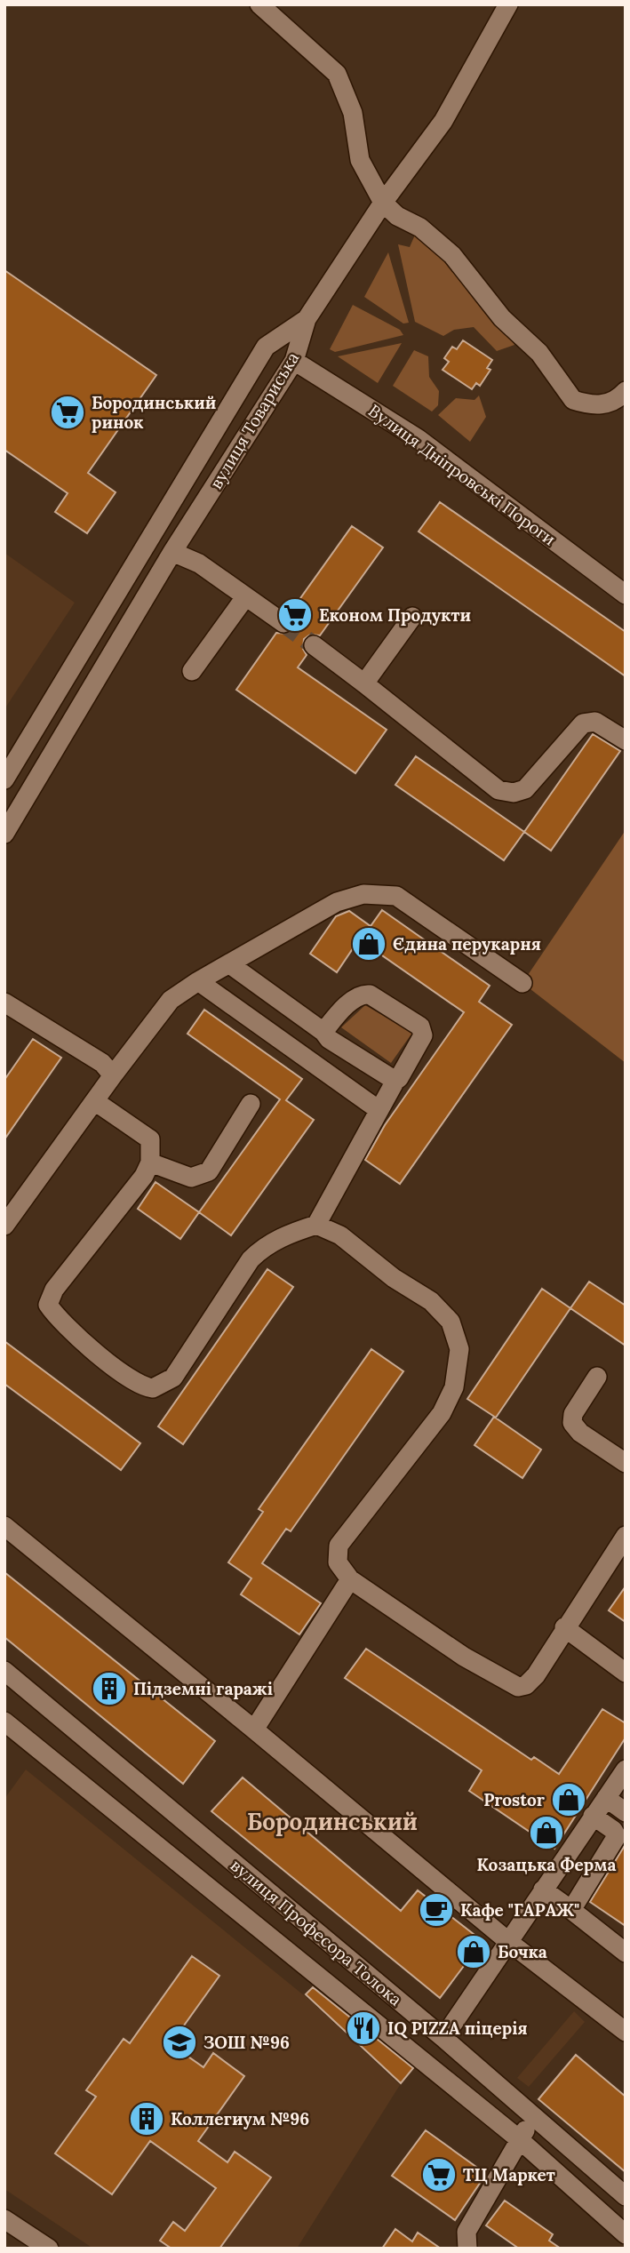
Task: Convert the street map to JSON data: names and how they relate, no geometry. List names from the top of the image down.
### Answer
{
  "streets": {
    "street": ["вулиця Товариська", "Вулиця Дніпровські Пороги", "вулиця Професора Толока"]
  },
  "crossings": [
    ["вулиця Товариська", "Вулиця Дніпровські Пороги"]
  ],
  "districts": ["Бородинський"],
  "places": {
    "supermarket": ["Бородинський ринок", "Економ Продукти", "ТЦ Маркет"],
    "shop": [
      "Єдина перукарня",
      "Prostor",
      "Козацька Ферма",
      "Бочка"
    ],
    "building": ["Підземні гаражі", "Коллегиум №96"],
    "cafe": ["Кафе \"ГАРАЖ\""],
    "restaurant": ["IQ PIZZA піцерія"],
    "school or university": ["ЗОШ №96"]
  }
}
